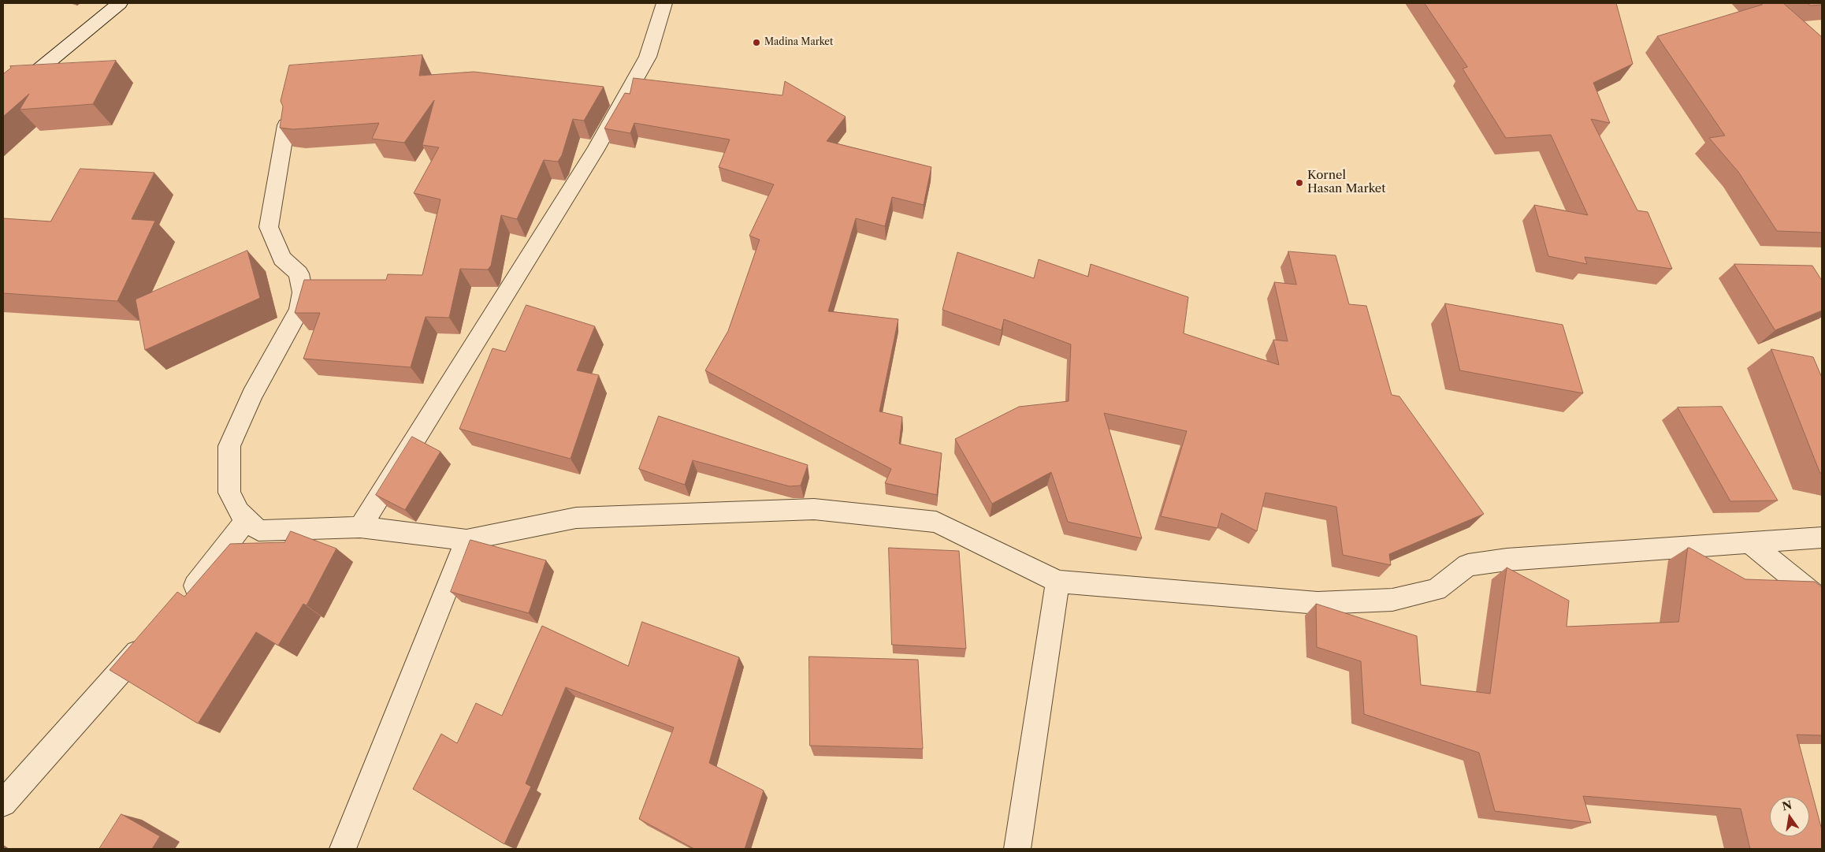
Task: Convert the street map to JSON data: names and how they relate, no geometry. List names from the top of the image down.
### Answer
{
  "places": ["Madina Market", "Kornel Hasan Market"],
  "north": "top"
}
